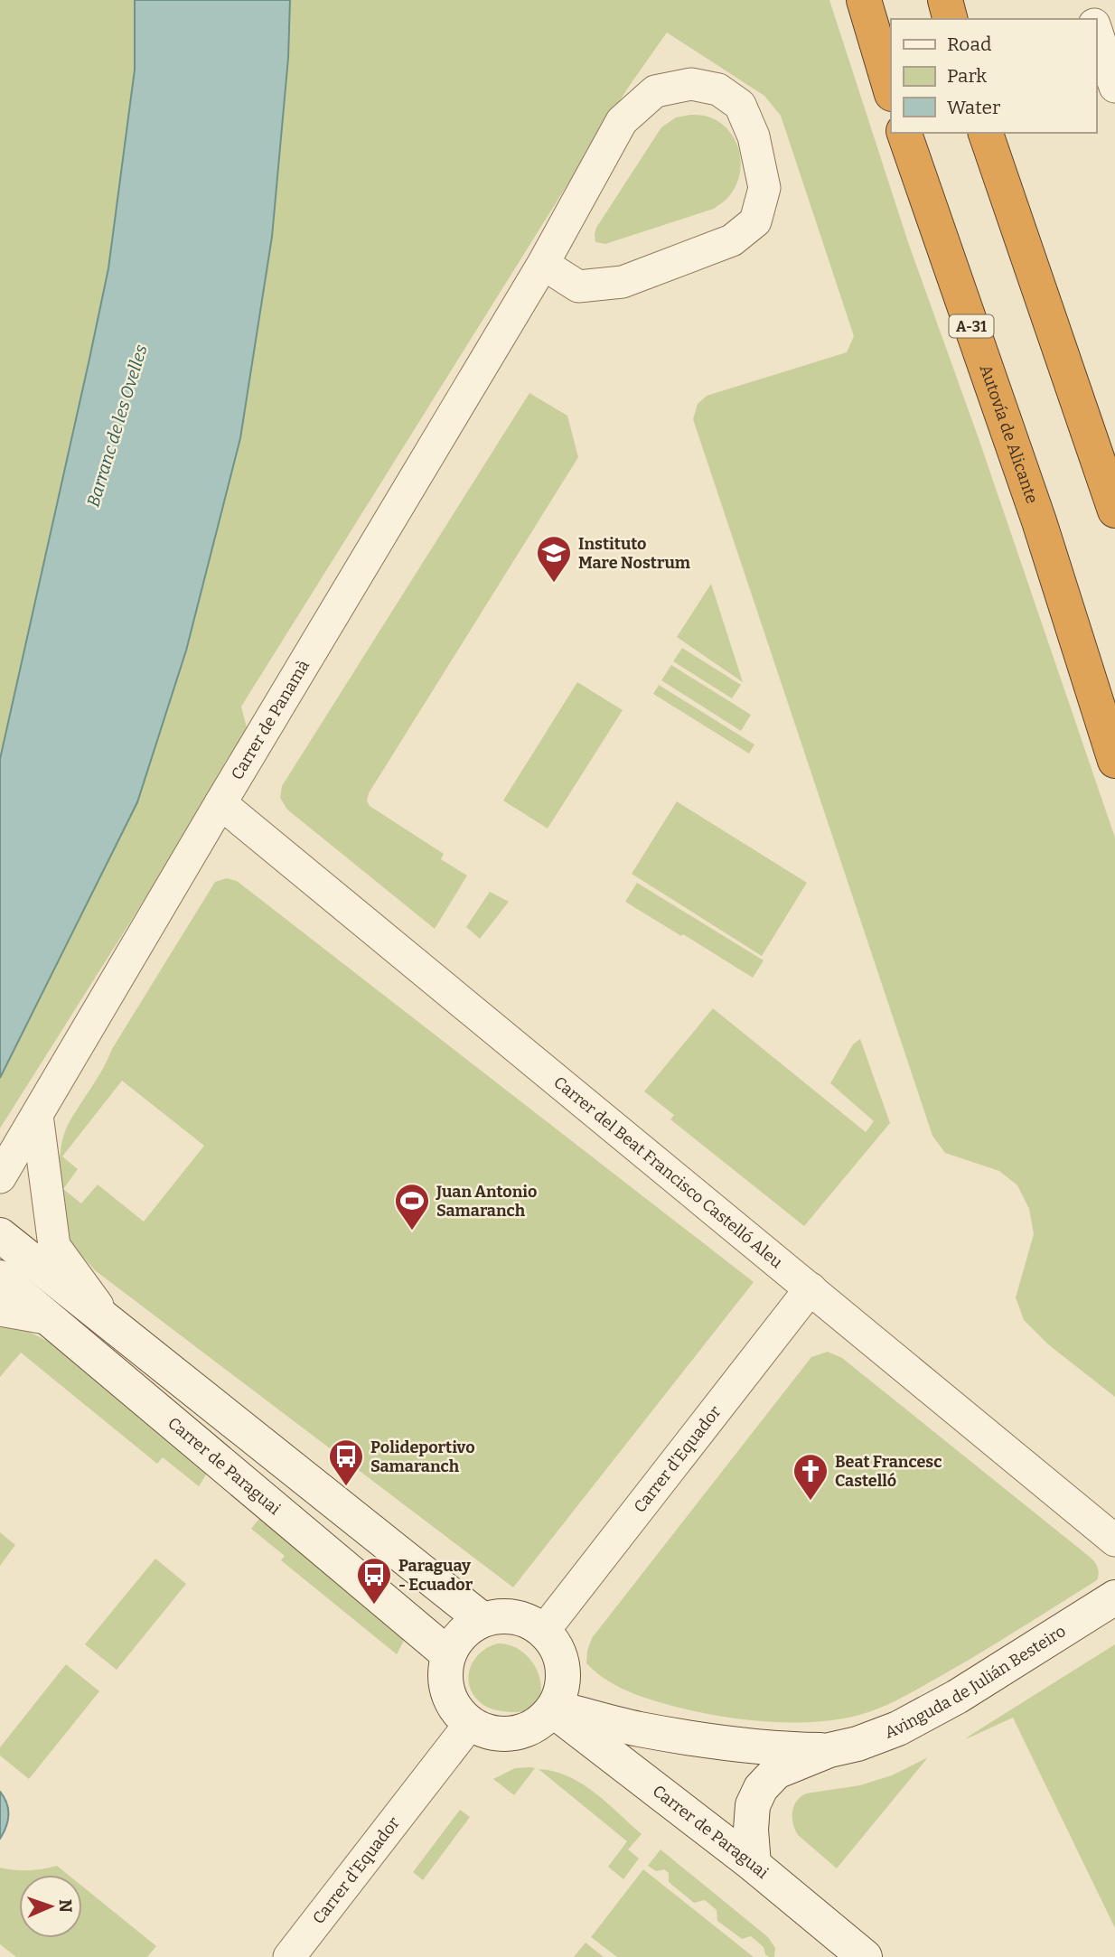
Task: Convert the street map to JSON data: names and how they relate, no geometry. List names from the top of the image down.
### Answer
{
  "streets": {
    "highway": ["A-31", "Autovía de Alicante"],
    "street": [
      "Carrer de Panamà",
      "Carrer del Beat Francisco Castelló Aleu",
      "Carrer d'Equador",
      "Carrer de Paraguai",
      "Avinguda de Julián Besteiro"
    ]
  },
  "crossings": [
    ["A-31", "Autovía de Alicante"],
    ["Carrer de Panamà", "Carrer del Beat Francisco Castelló Aleu"],
    ["Carrer del Beat Francisco Castelló Aleu", "Carrer d'Equador"],
    ["Carrer d'Equador", "Carrer de Paraguai"],
    ["Carrer d'Equador", "Avinguda de Julián Besteiro"],
    ["Carrer de Paraguai", "Avinguda de Julián Besteiro"]
  ],
  "water": ["Barranc de les Ovelles"],
  "places": {
    "school or university": ["Instituto Mare Nostrum"],
    "sports": ["Juan Antonio Samaranch"],
    "bus stop": ["Polideportivo Samaranch", "Paraguay - Ecuador"],
    "church": ["Beat Francesc Castelló"]
  },
  "legend": ["Road", "Park", "Water"],
  "north": "right"
}
